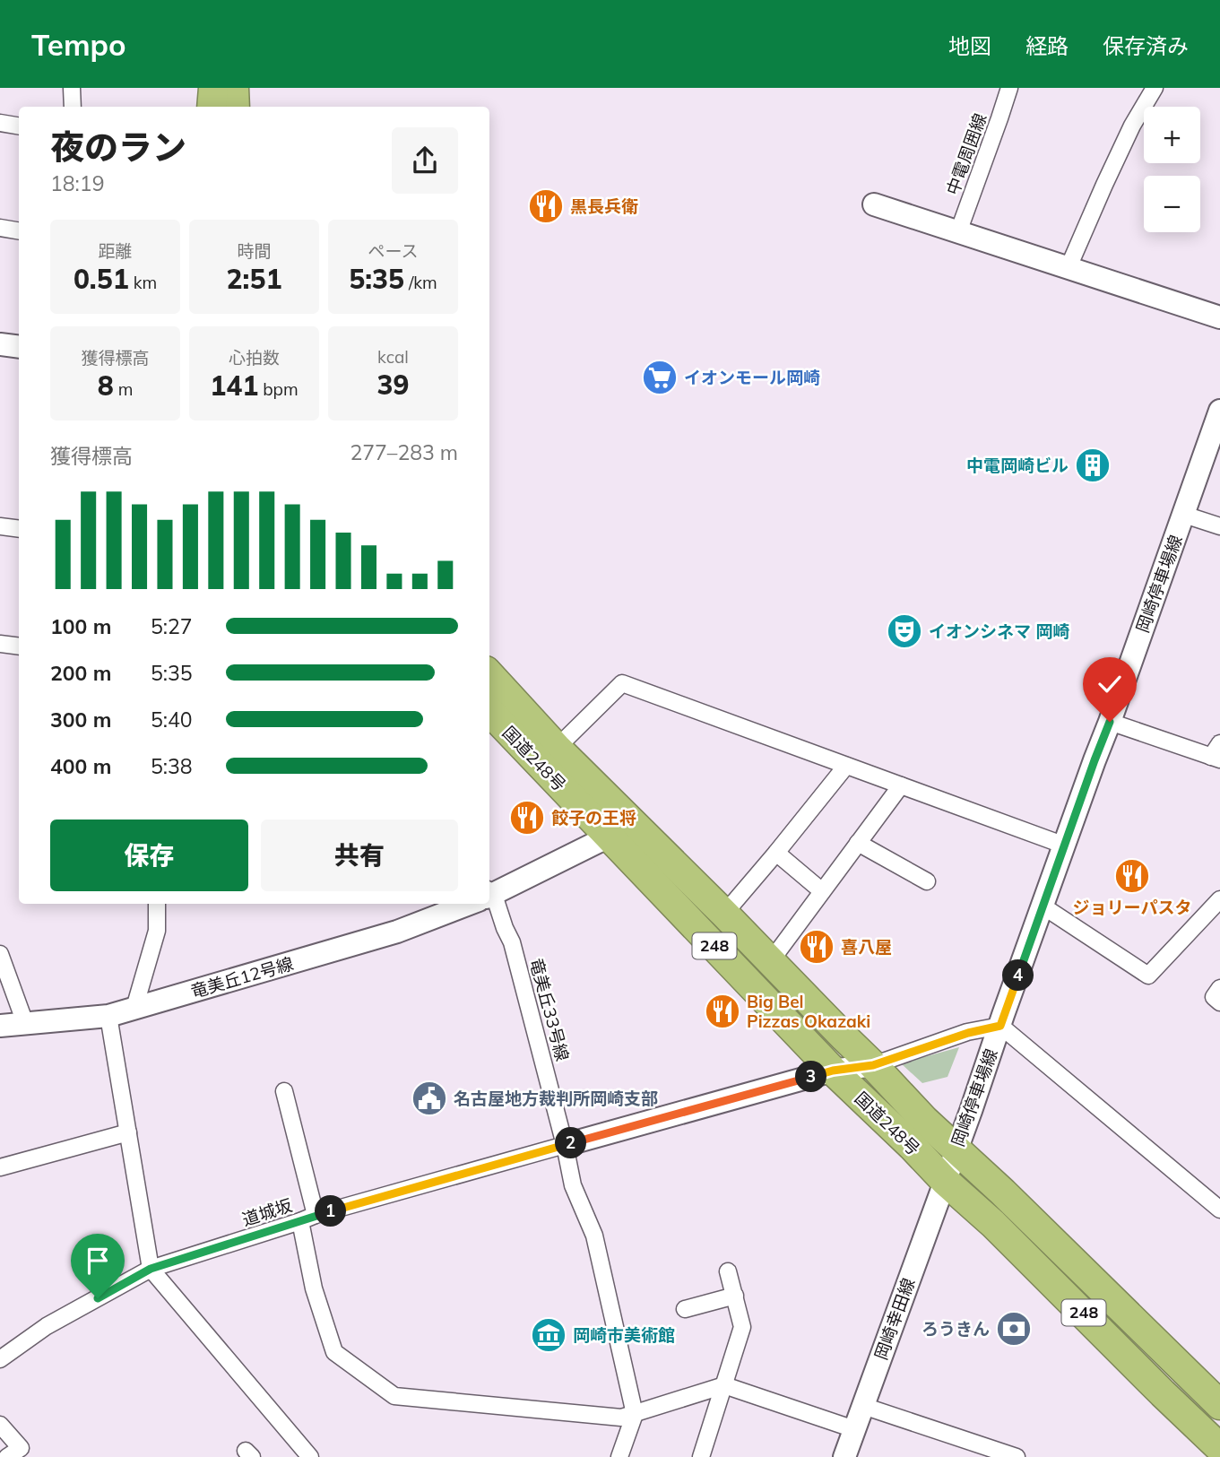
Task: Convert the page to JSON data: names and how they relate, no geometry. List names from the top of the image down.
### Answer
{
  "streets": {
    "highway": ["国道248号", "248"],
    "street": [
      "中電周囲線",
      "岡崎停車場線",
      "竜美丘12号線",
      "竜美丘33号線",
      "道城坂",
      "岡崎幸田線"
    ]
  },
  "crossings": [
    ["岡崎停車場線", "国道248号"],
    ["岡崎停車場線", "岡崎幸田線"],
    ["国道248号", "竜美丘12号線"],
    ["国道248号", "岡崎幸田線"],
    ["竜美丘33号線", "道城坂"]
  ],
  "places": {
    "restaurant": [
      "黒長兵衛",
      "餃子の王将",
      "ジョリーパスタ",
      "喜八屋",
      "Big Bel Pizzas Okazaki"
    ],
    "supermarket": ["イオンモール岡崎"],
    "building": ["中電岡崎ビル"],
    "theatre": ["イオンシネマ 岡崎"],
    "public building": ["名古屋地方裁判所岡崎支部"],
    "bank": ["ろうきん"],
    "museum": ["岡崎市美術館"]
  },
  "page": {
    "header": "Tempo",
    "nav": ["地図", "経路", "保存済み"],
    "map_buttons": ["+", "−"],
    "heading": ["夜のラン", "18:19"],
    "stats": [
      ["距離", "0.51 km"],
      ["時間", "2:51"],
      ["ペース", "5:35 /km"],
      ["獲得標高", "8 m"],
      ["心拍数", "141 bpm"],
      ["kcal", "39"]
    ],
    "chart": ["獲得標高", "277–283 m"],
    "list": [
      {
        "name": "100 m",
        "note": "5:27"
      },
      {
        "name": "200 m",
        "note": "5:35"
      },
      {
        "name": "300 m",
        "note": "5:40"
      },
      {
        "name": "400 m",
        "note": "5:38"
      }
    ],
    "buttons": ["保存", "共有"],
    "pins": [
      "4",
      "3",
      "2",
      "1"
    ]
  }
}
